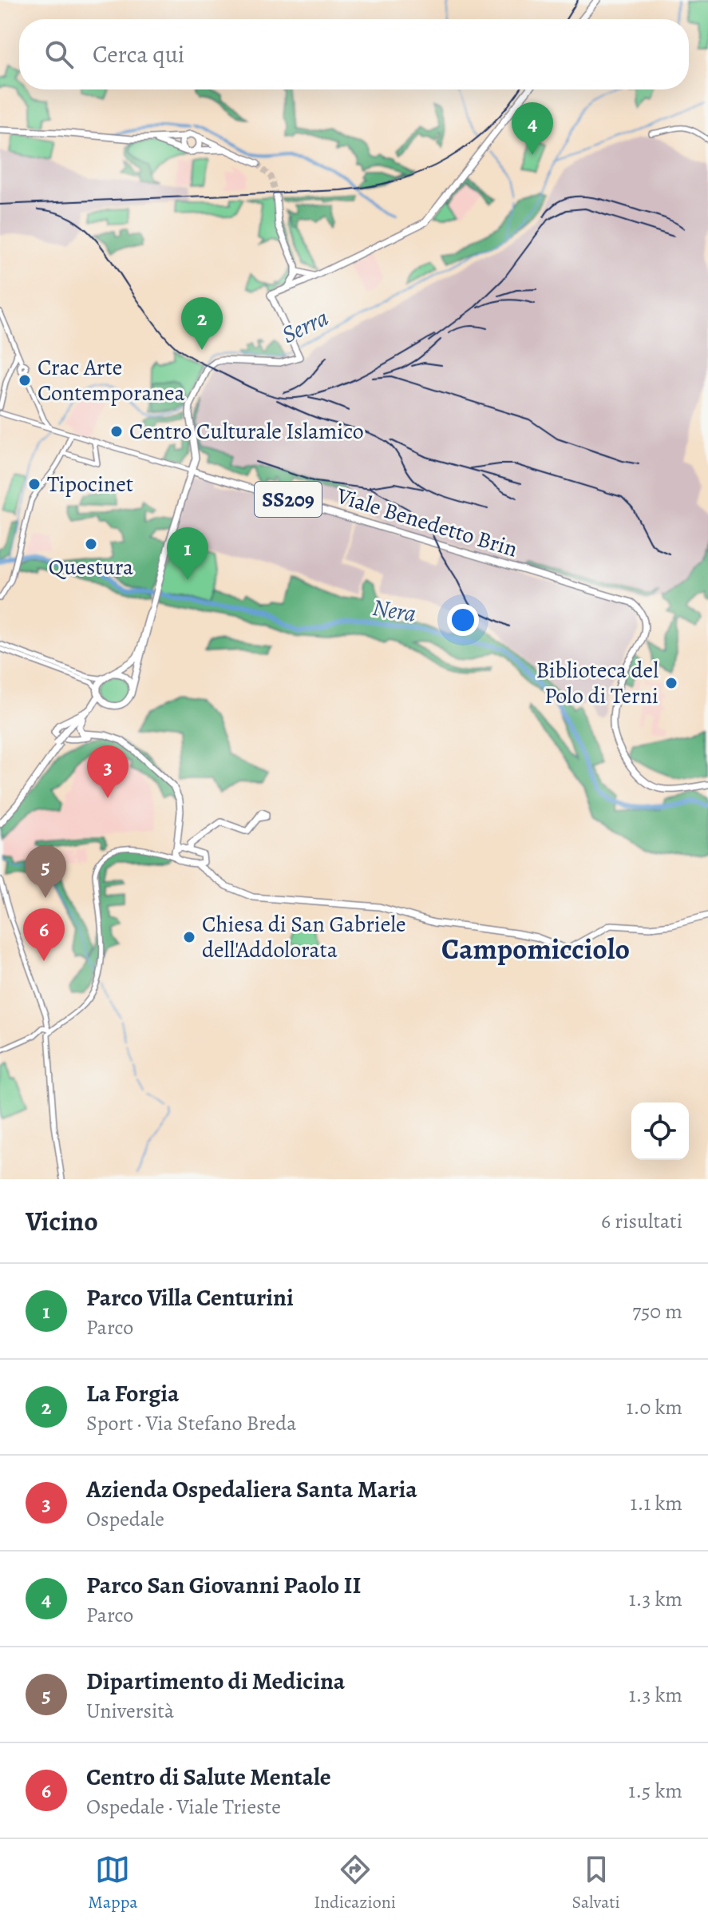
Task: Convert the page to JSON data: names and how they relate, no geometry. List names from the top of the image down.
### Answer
{
  "streets": {
    "main road": ["SS209", "Viale Benedetto Brin"]
  },
  "districts": ["Campomicciolo"],
  "water": ["Serra", "Nera"],
  "places": [
    "Crac Arte Contemporanea",
    "Centro Culturale Islamico",
    "Tipocinet",
    "Questura",
    "Biblioteca del Polo di Terni",
    "Chiesa di San Gabriele dell'Addolorata"
  ],
  "page": {
    "search": "Cerca qui",
    "pins": [
      "4",
      "2",
      "1",
      "3",
      "5",
      "6"
    ],
    "heading": ["Vicino", "6 risultati"],
    "list": [
      {
        "mark": "1",
        "name": "Parco Villa Centurini",
        "note": "Parco",
        "value": "750 m"
      },
      {
        "mark": "2",
        "name": "La Forgia",
        "note": "Sport · Via Stefano Breda",
        "value": "1.0 km"
      },
      {
        "mark": "3",
        "name": "Azienda Ospedaliera Santa Maria",
        "note": "Ospedale",
        "value": "1.1 km"
      },
      {
        "mark": "4",
        "name": "Parco San Giovanni Paolo II",
        "note": "Parco",
        "value": "1.3 km"
      },
      {
        "mark": "5",
        "name": "Dipartimento di Medicina",
        "note": "Università",
        "value": "1.3 km"
      },
      {
        "mark": "6",
        "name": "Centro di Salute Mentale",
        "note": "Ospedale · Viale Trieste",
        "value": "1.5 km"
      }
    ],
    "nav": ["Mappa", "Indicazioni", "Salvati"]
  }
}
